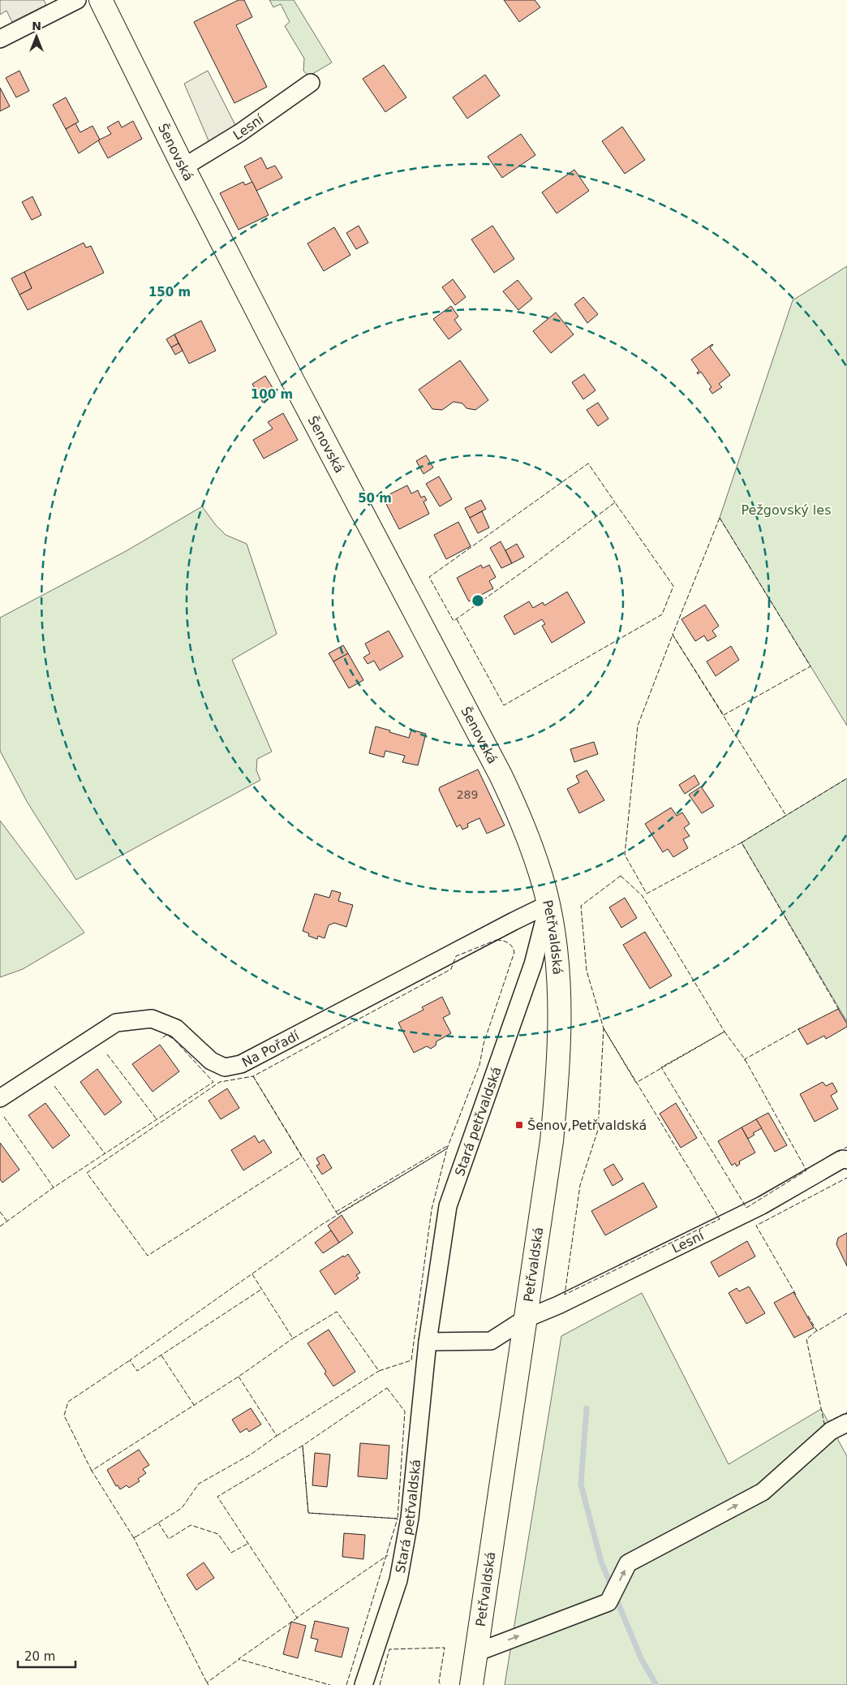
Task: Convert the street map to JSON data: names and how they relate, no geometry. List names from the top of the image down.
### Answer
{
  "streets": {
    "main road": ["Šenovská", "Petřvaldská"],
    "street": ["Lesní", "Na Pořadí", "Stará petřvaldská"]
  },
  "crossings": [
    ["Lesní", "Šenovská"],
    ["Lesní", "Petřvaldská"],
    ["Šenovská", "Petřvaldská"],
    ["Petřvaldská", "Na Pořadí"],
    ["Petřvaldská", "Stará petřvaldská"],
    ["Na Pořadí", "Stará petřvaldská"]
  ],
  "parks": ["Pežgovský les"],
  "places": {
    "transit": ["Šenov,Petřvaldská"]
  },
  "house_numbers": ["289"],
  "scale_bar": "20 m",
  "north": "top",
  "rings": ["150 m", "100 m", "50 m"]
}
